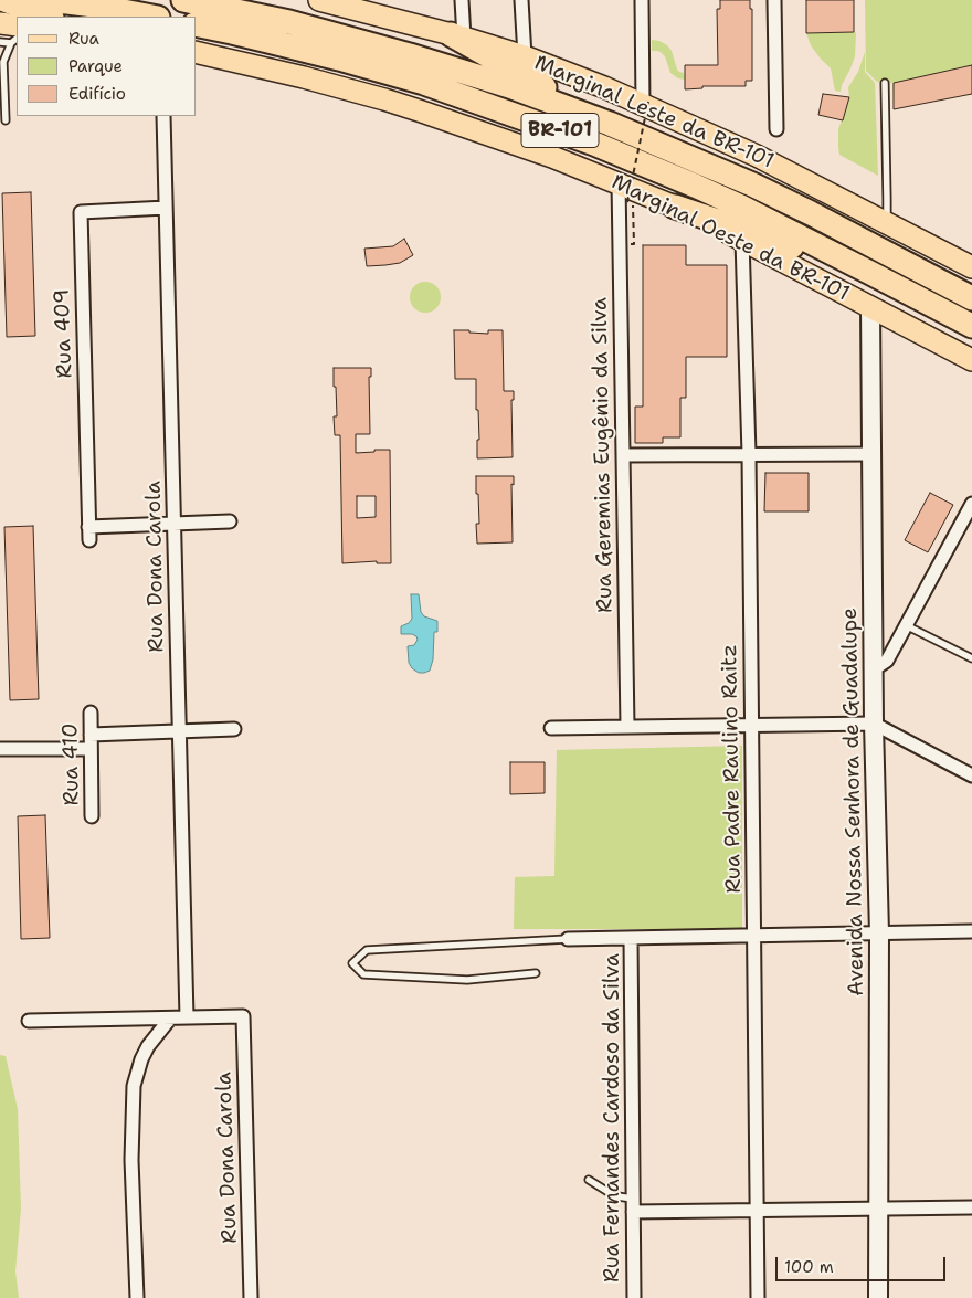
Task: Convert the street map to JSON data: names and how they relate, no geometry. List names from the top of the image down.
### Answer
{
  "streets": {
    "highway": ["BR-101"],
    "main road": ["Marginal Leste da BR-101", "Marginal Oeste da BR-101"],
    "street": [
      "Rua 409",
      "Rua Geremias Eugênio da Silva",
      "Rua Dona Carola",
      "Rua 410",
      "Rua Padre Raulino Raitz",
      "Avenida Nossa Senhora de Guadalupe",
      "Rua Fernandes Cardoso da Silva"
    ]
  },
  "crossings": [
    ["Marginal Oeste da BR-101", "Rua Geremias Eugênio da Silva"],
    ["Marginal Oeste da BR-101", "Rua Padre Raulino Raitz"],
    ["Marginal Oeste da BR-101", "Avenida Nossa Senhora de Guadalupe"],
    ["Rua 409", "Rua Dona Carola"]
  ],
  "legend": ["Rua", "Parque", "Edifício"],
  "scale_bar": "100 m"
}
